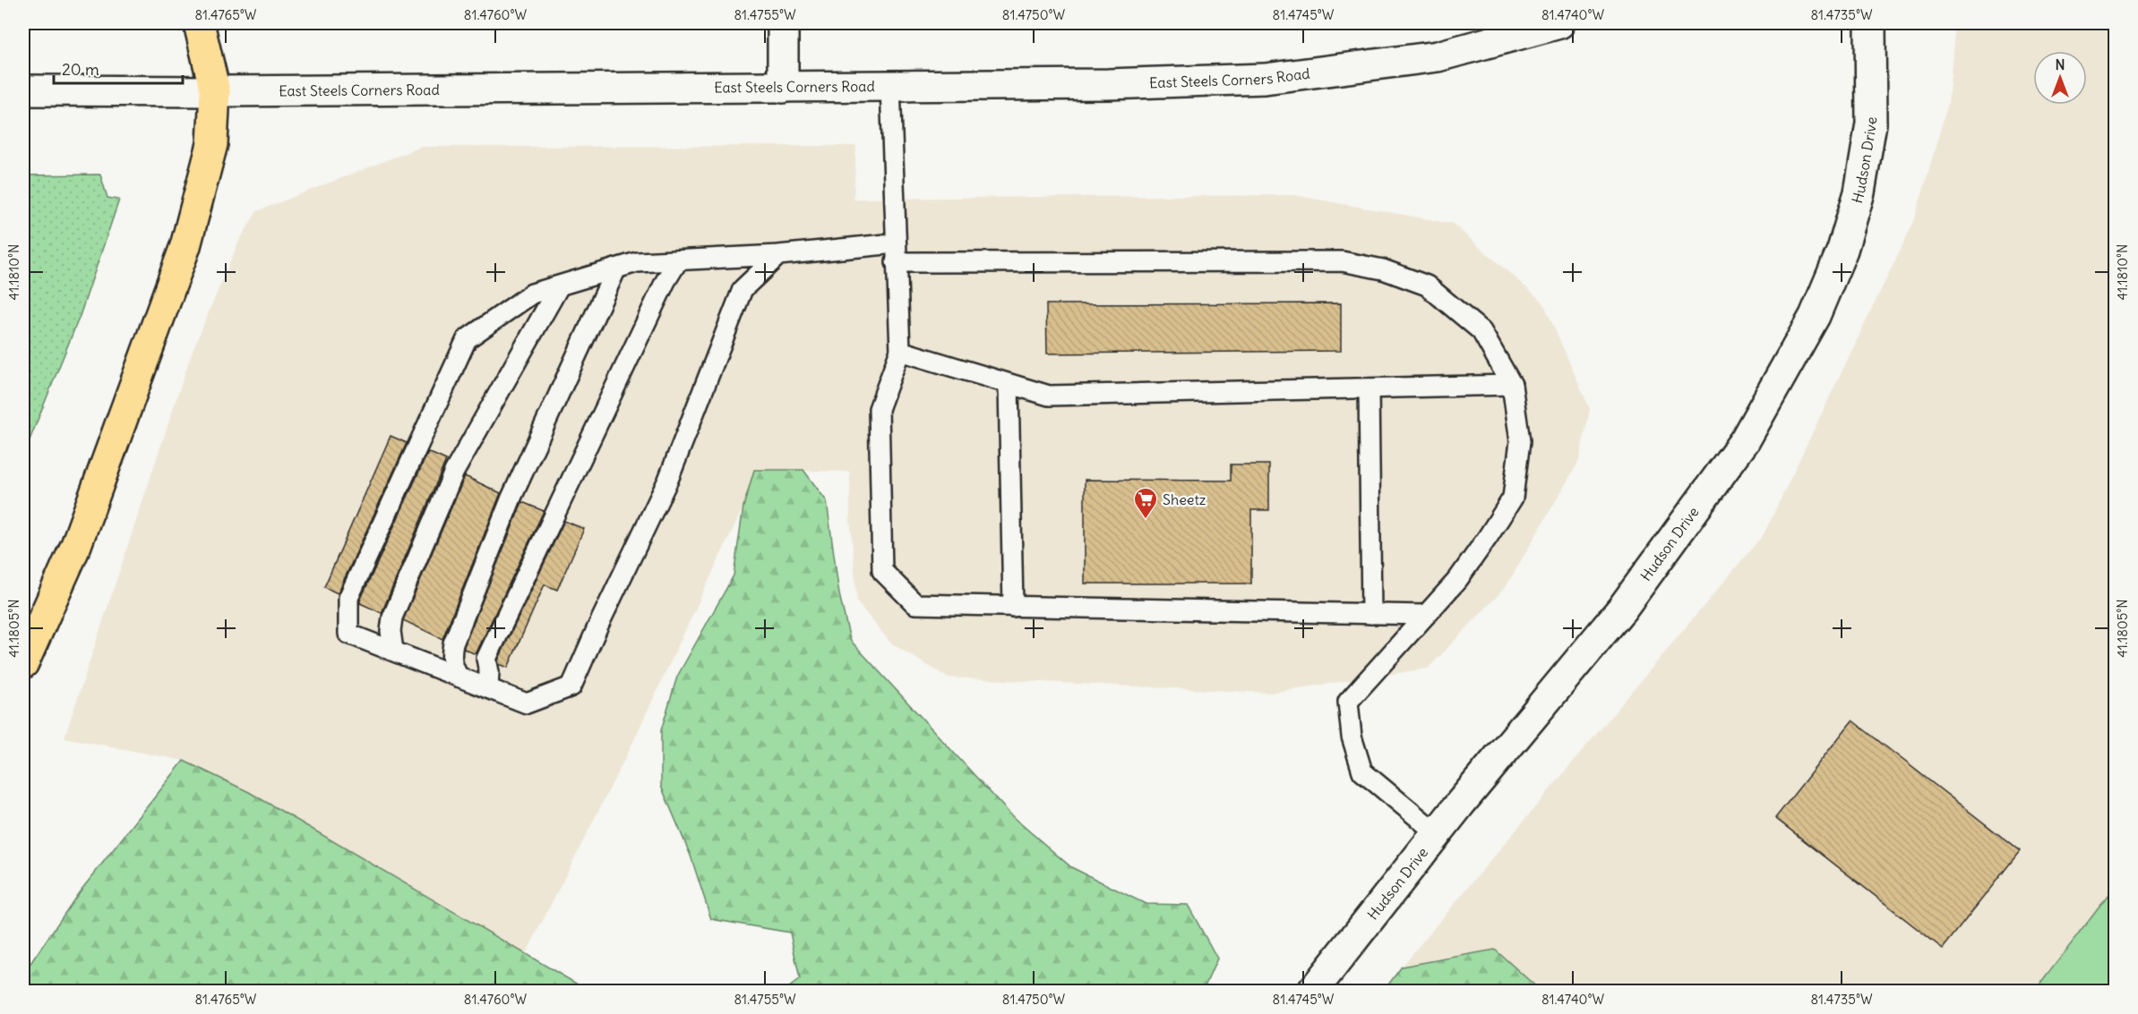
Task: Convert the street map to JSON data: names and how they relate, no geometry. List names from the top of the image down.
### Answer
{
  "streets": {
    "main road": ["East Steels Corners Road", "Hudson Drive"]
  },
  "places": {
    "supermarket": ["Sheetz"]
  },
  "scale_bar": "20 m",
  "north": "top",
  "coordinates": [
    "81.4765°W",
    "81.4760°W",
    "81.4755°W",
    "81.4750°W",
    "81.4745°W",
    "81.4740°W",
    "81.4735°W",
    "41.1810°N",
    "41.1805°N"
  ]
}
